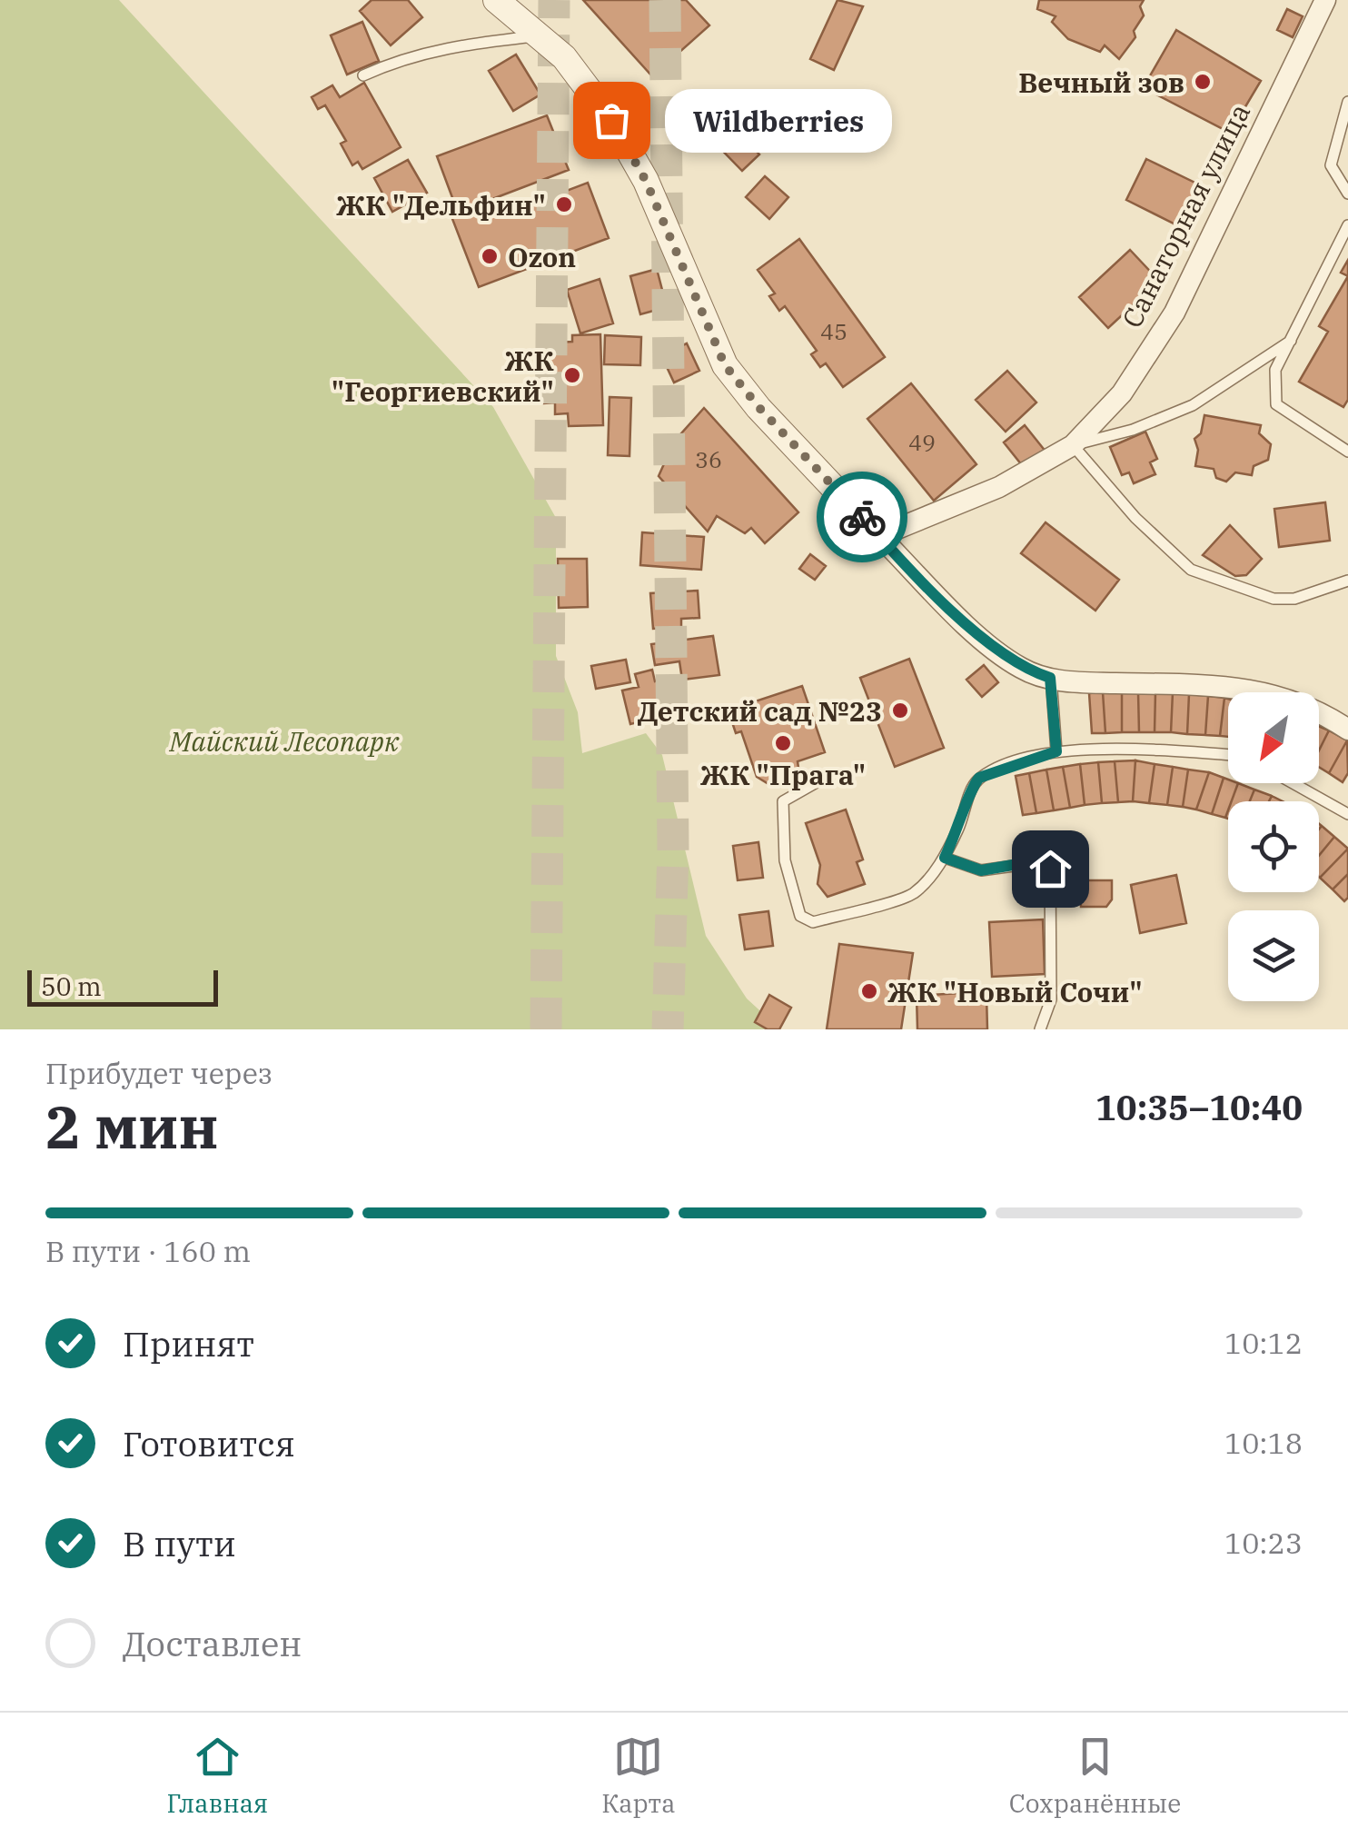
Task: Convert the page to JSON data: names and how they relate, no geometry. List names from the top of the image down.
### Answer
{
  "streets": {
    "street": ["Санаторная улица"]
  },
  "parks": ["Майский Лесопарк"],
  "places": [
    "Вечный зов",
    "Wildberries",
    "ЖК \"Дельфин\"",
    "Ozon",
    "ЖК \"Георгиевский\"",
    "Детский сад №23",
    "ЖК \"Прага\"",
    "ЖК \"Новый Сочи\""
  ],
  "house_numbers": ["45", "49", "36"],
  "scale_bar": "50 m",
  "north": "bottom left",
  "page": {
    "bubble": "Wildberries",
    "scale": "50 m",
    "heading": ["2 мин", "Прибудет через", "10:35–10:40"],
    "bar": "В пути · 160 m",
    "list": [
      ["Принят", "10:12"],
      ["Готовится", "10:18"],
      ["В пути", "10:23"],
      "Доставлен"
    ],
    "tabs": ["Главная", "Карта", "Сохранённые"]
  }
}
